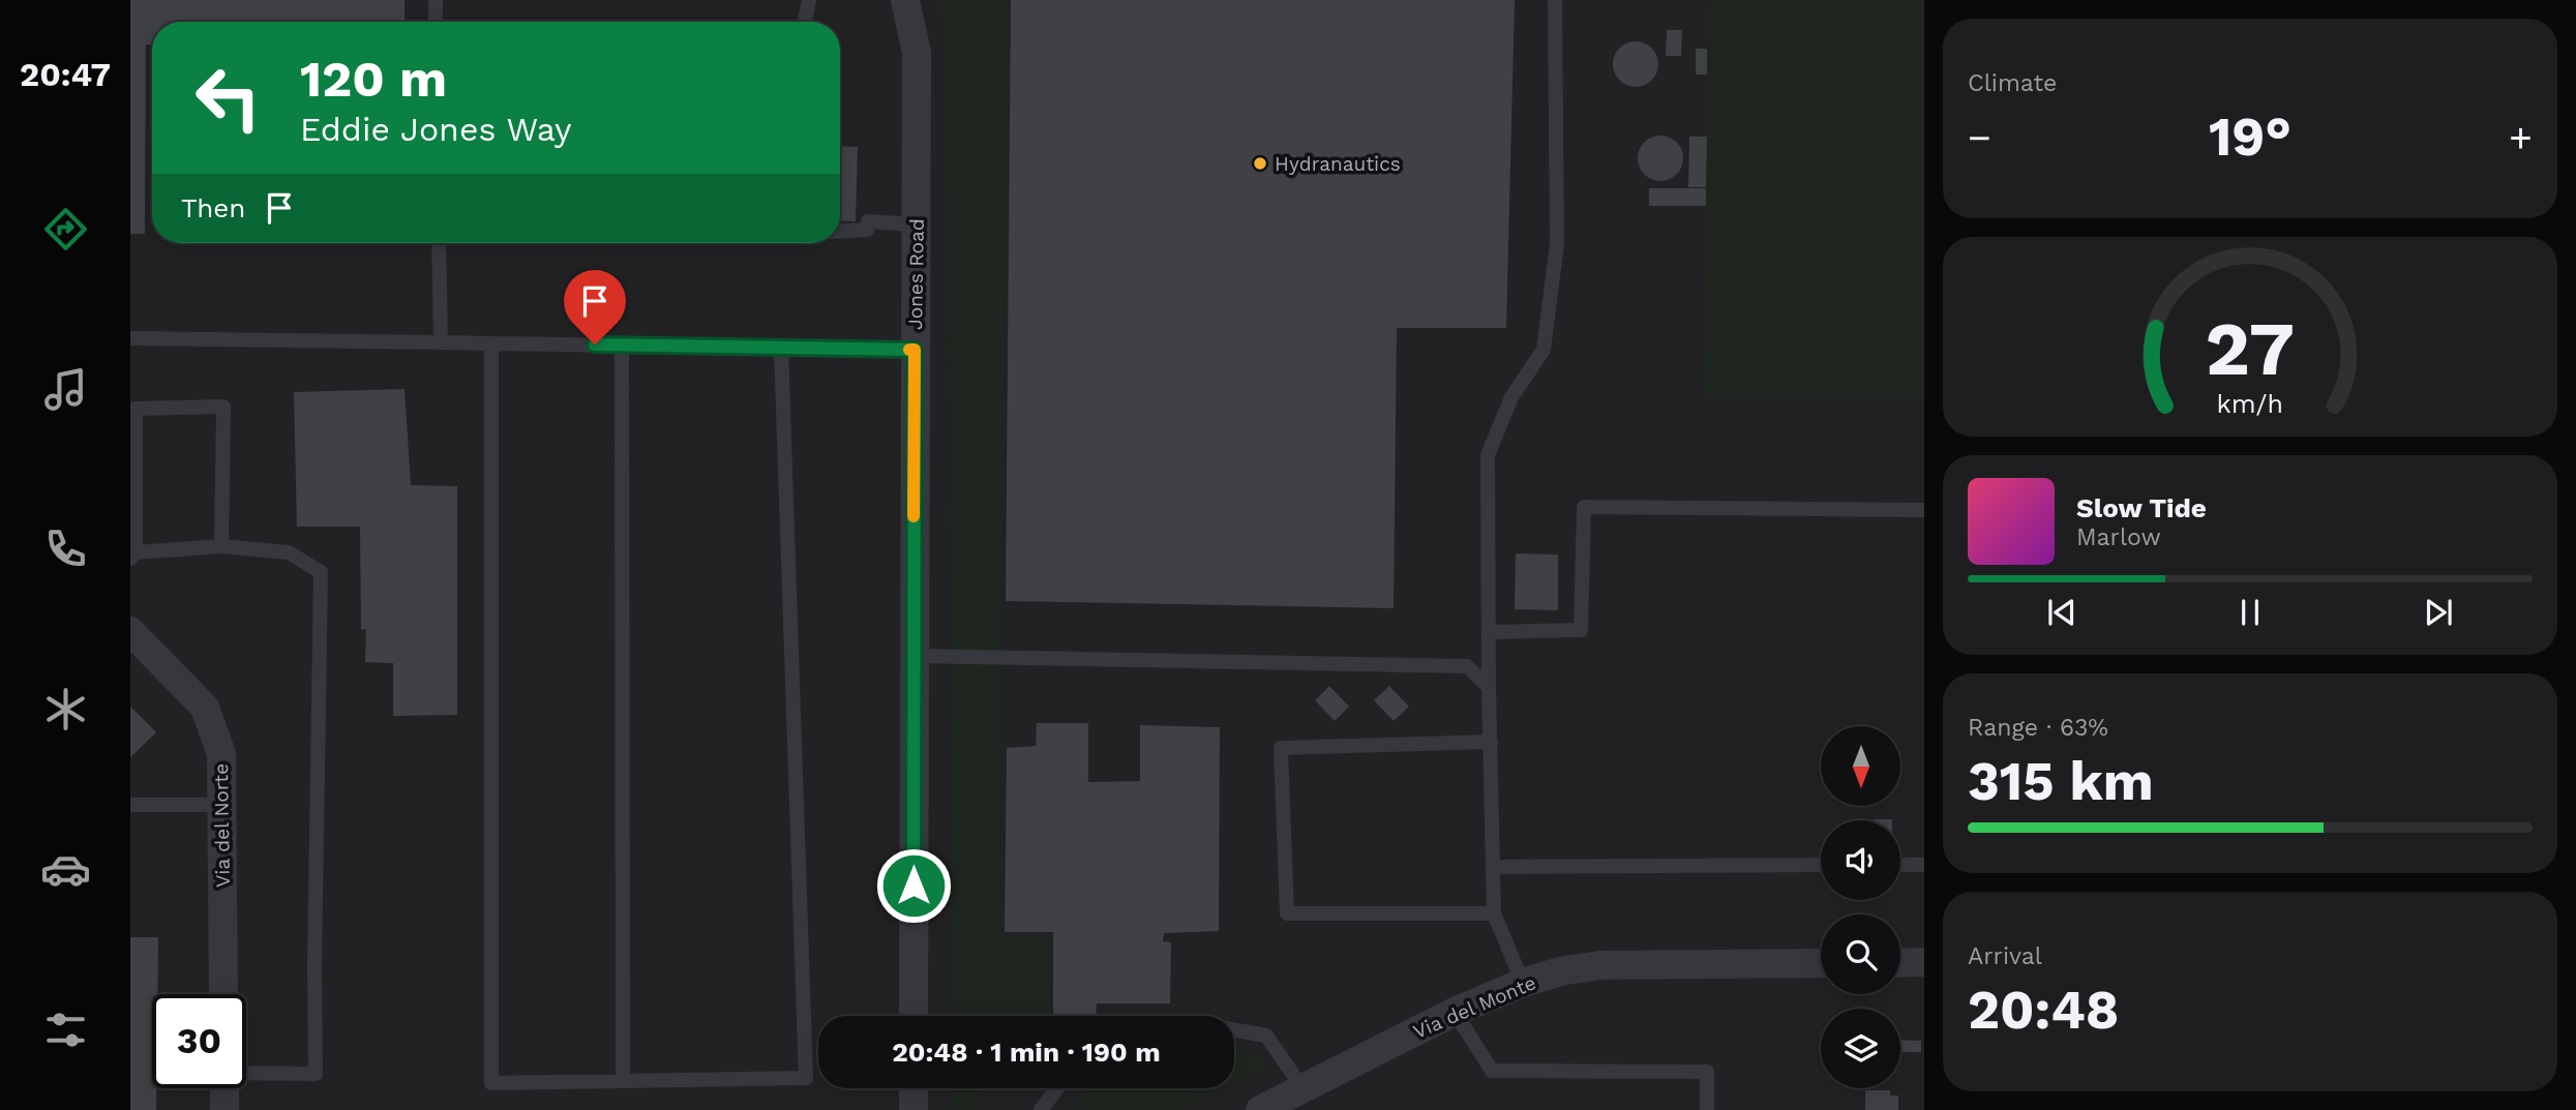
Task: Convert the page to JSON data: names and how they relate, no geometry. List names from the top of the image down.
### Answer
{
  "streets": {
    "street": ["Jones Road", "Via del Norte", "Via del Monte"]
  },
  "places": ["Hydranautics"],
  "north": "bottom",
  "page": {
    "tabs": "20:47",
    "tile": [
      "Climate",
      ["Range · 63%", "315 km"],
      ["Arrival", "20:48"]
    ],
    "turn": ["120 m", "Eddie Jones Way"],
    "heat": ["−", "19°", "+"],
    "then": "Then",
    "song": ["Slow Tide", "Marlow"],
    "limit": "30",
    "trip": "20:48 · 1 min · 190 m",
    "gauge": ["27", "km/h"]
  }
}
